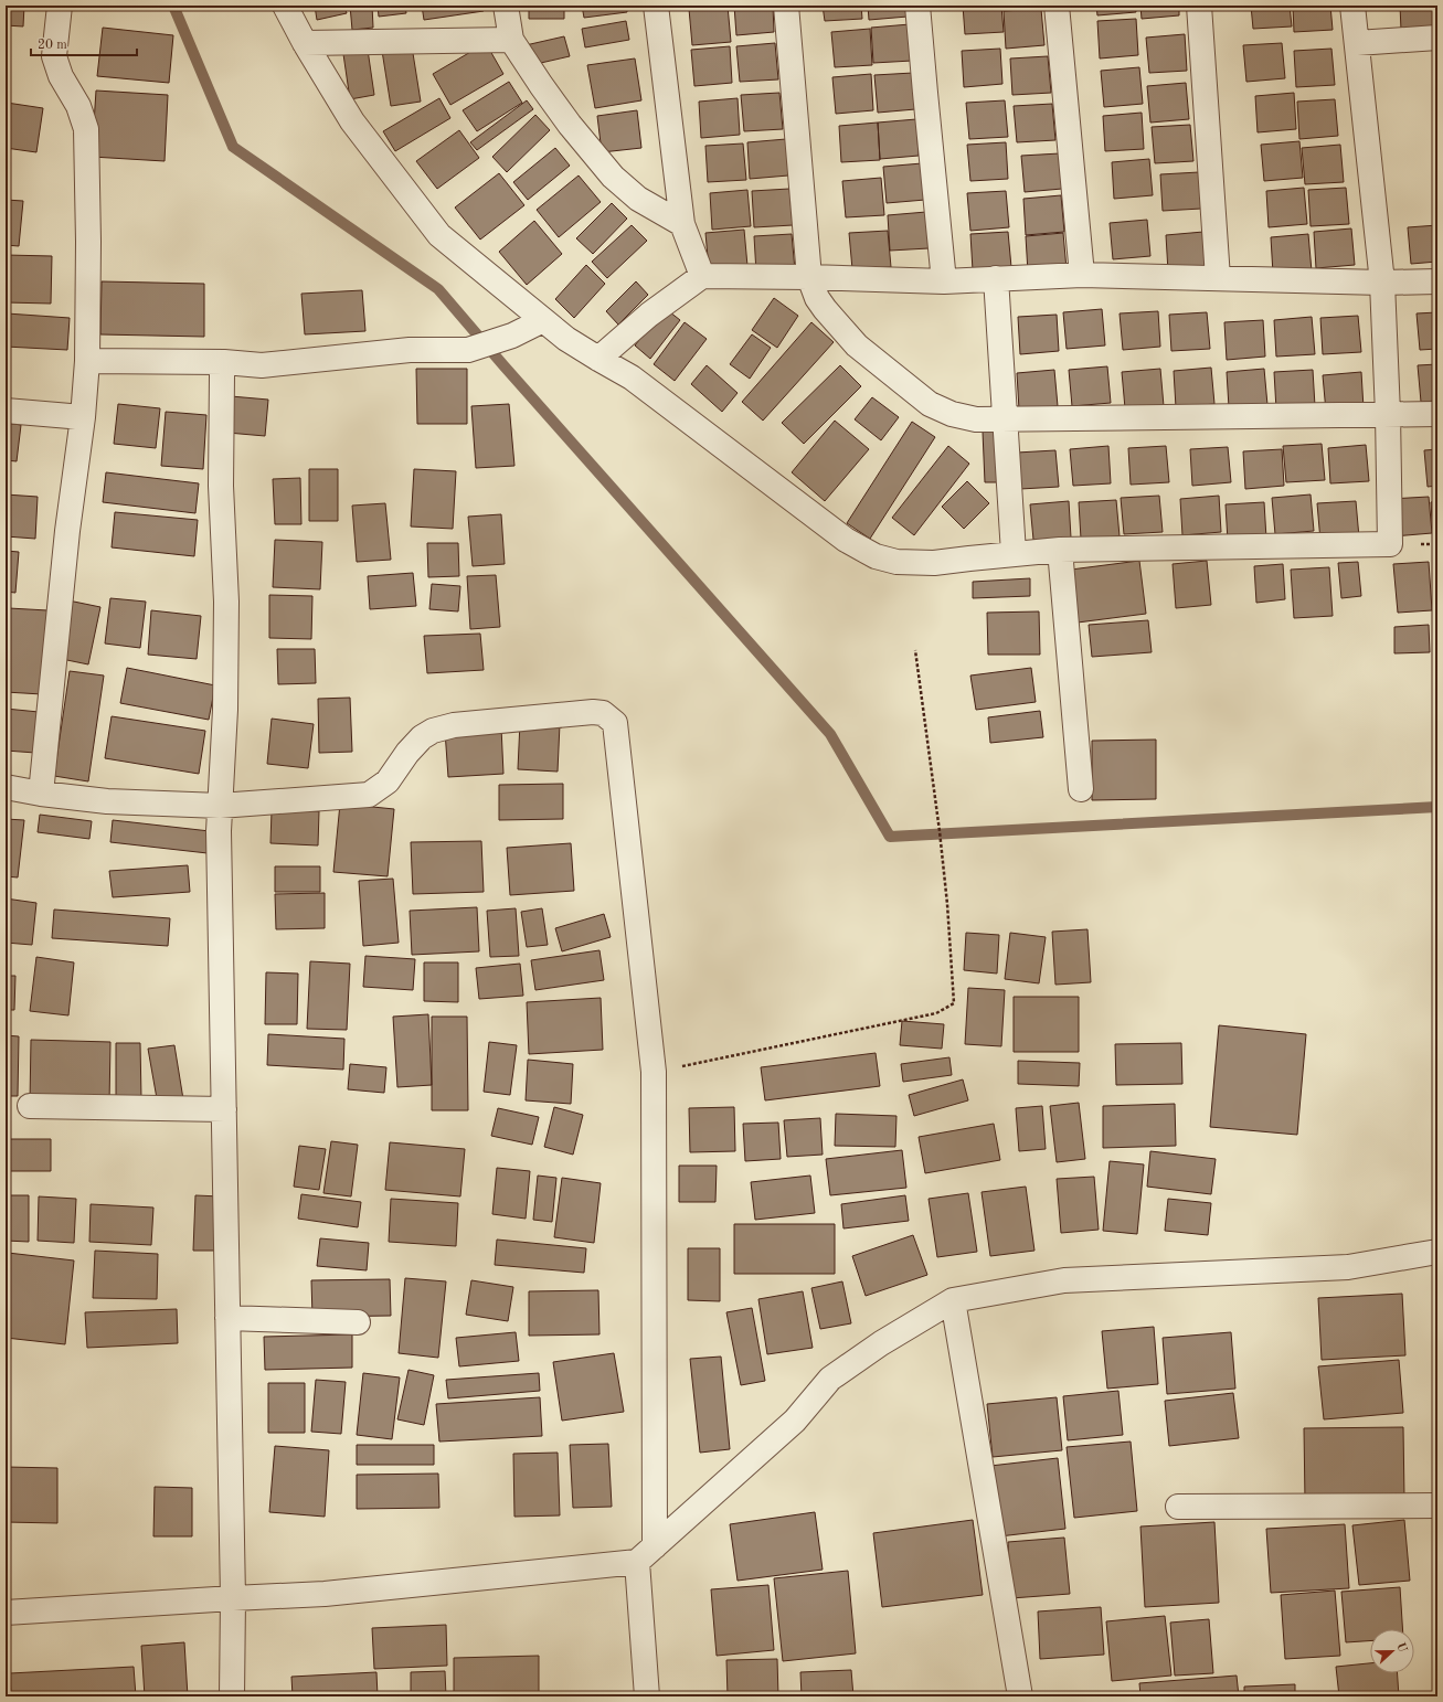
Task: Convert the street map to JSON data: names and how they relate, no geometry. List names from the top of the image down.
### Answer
{
  "scale_bar": "20 m",
  "north": "right"
}
